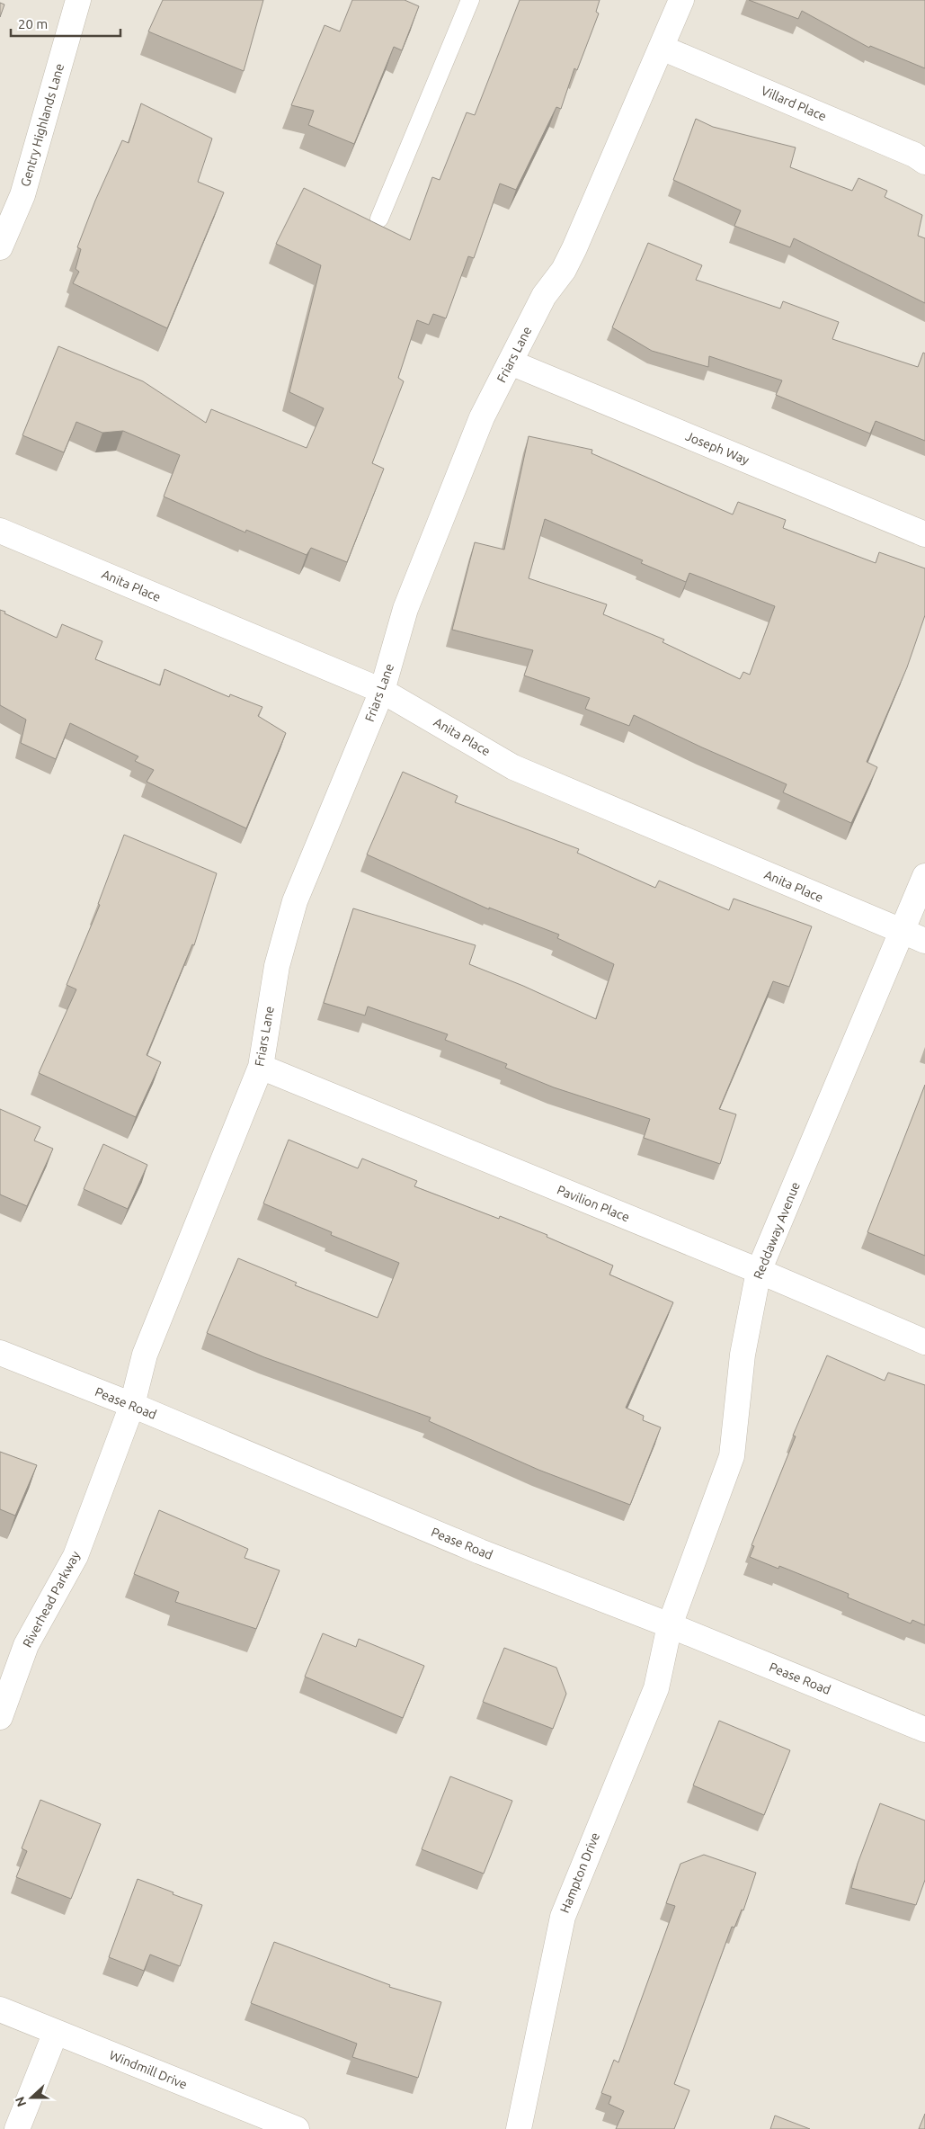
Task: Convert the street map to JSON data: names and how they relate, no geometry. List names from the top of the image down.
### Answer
{
  "streets": {
    "street": [
      "Villard Place",
      "Gentry Highlands Lane",
      "Friars Lane",
      "Joseph Way",
      "Anita Place",
      "Pavilion Place",
      "Reddaway Avenue",
      "Pease Road",
      "Riverhead Parkway",
      "Hampton Drive",
      "Windmill Drive"
    ]
  },
  "crossings": [
    ["Villard Place", "Friars Lane"],
    ["Friars Lane", "Joseph Way"],
    ["Friars Lane", "Anita Place"],
    ["Friars Lane", "Pavilion Place"],
    ["Friars Lane", "Pease Road"],
    ["Friars Lane", "Riverhead Parkway"],
    ["Anita Place", "Reddaway Avenue"],
    ["Pavilion Place", "Reddaway Avenue"],
    ["Reddaway Avenue", "Pease Road"],
    ["Reddaway Avenue", "Hampton Drive"],
    ["Pease Road", "Riverhead Parkway"],
    ["Pease Road", "Hampton Drive"]
  ],
  "scale_bar": "20 m",
  "north": "left"
}
